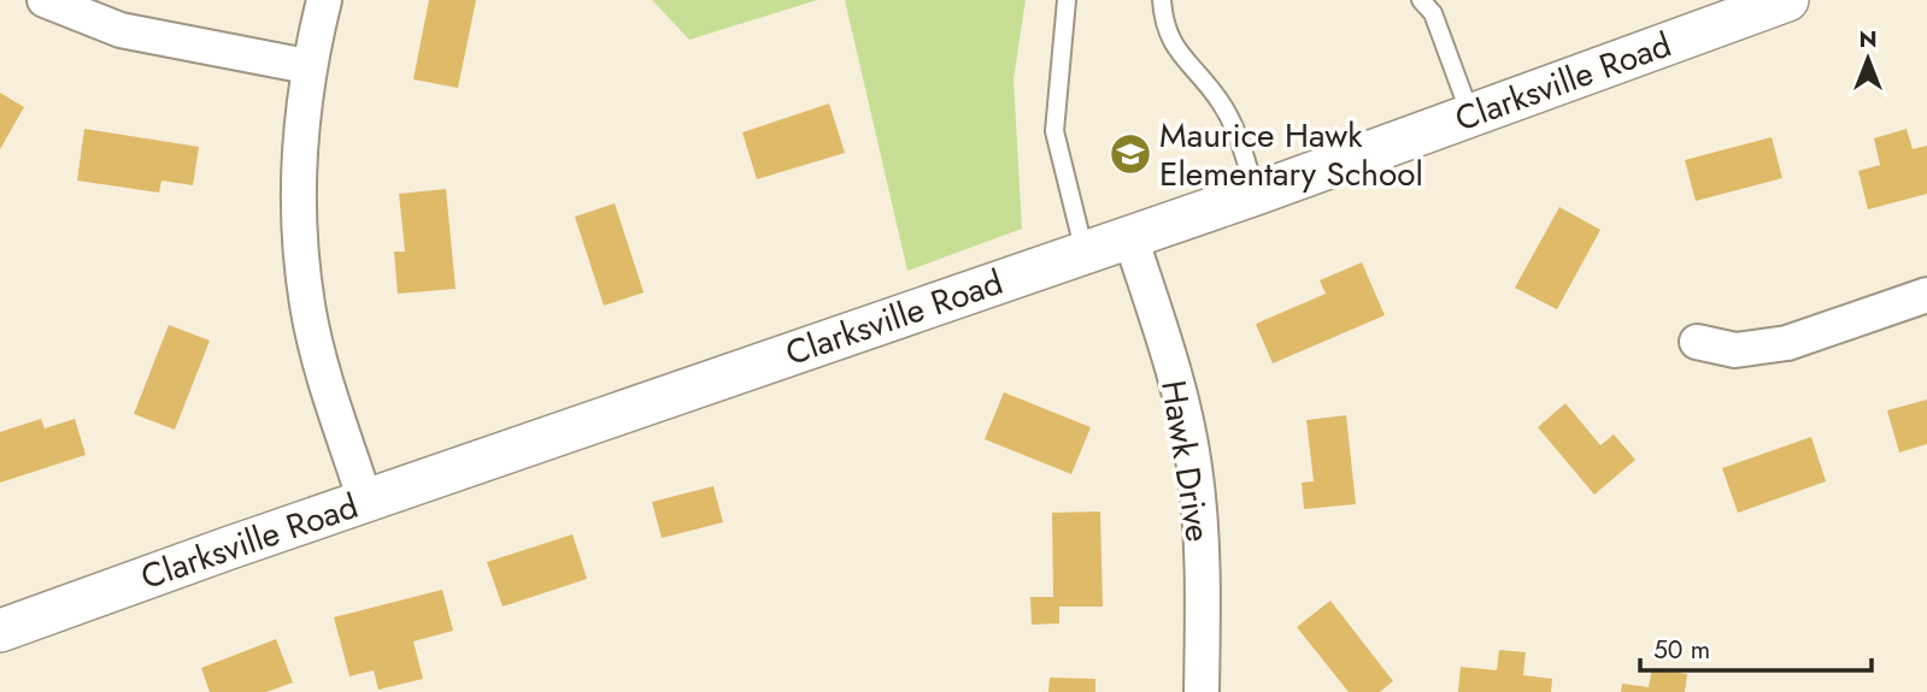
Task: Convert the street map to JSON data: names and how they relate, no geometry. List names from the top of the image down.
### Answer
{
  "streets": {
    "street": ["Clarksville Road", "Hawk Drive"]
  },
  "crossings": [
    ["Clarksville Road", "Hawk Drive"]
  ],
  "places": {
    "school or university": ["Maurice Hawk Elementary School"]
  },
  "scale_bar": "50 m",
  "north": "top"
}
